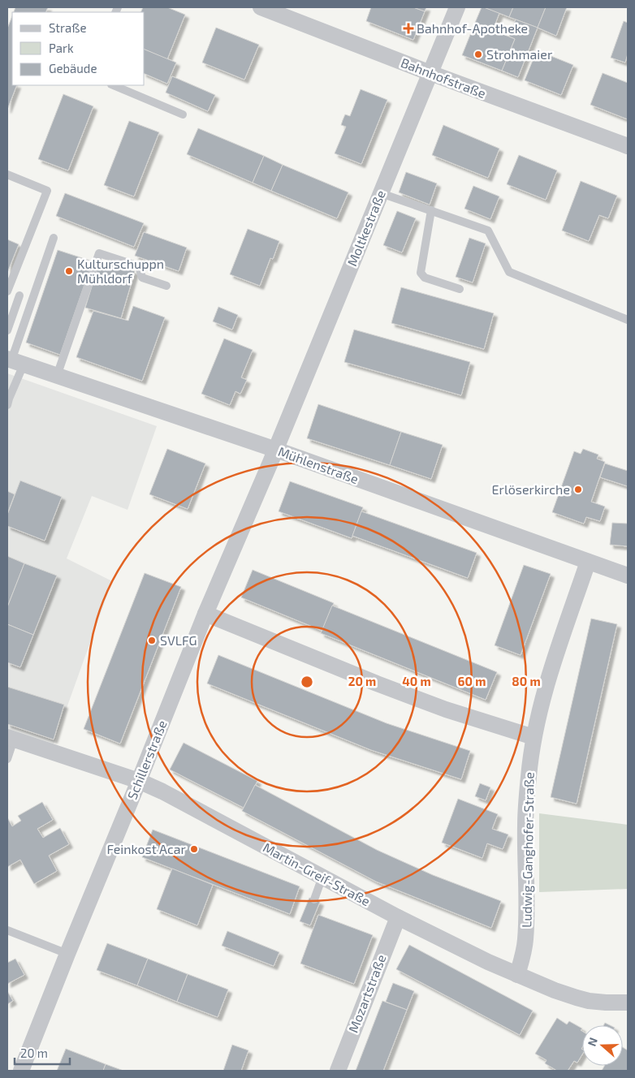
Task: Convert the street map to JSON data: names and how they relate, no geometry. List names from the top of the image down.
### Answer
{
  "streets": {
    "street": [
      "Bahnhofstraße",
      "Moltkestraße",
      "Mühlenstraße",
      "Schillerstraße",
      "Ludwig-Ganghofer-Straße",
      "Martin-Greif-Straße",
      "Mozartstraße"
    ]
  },
  "crossings": [
    ["Bahnhofstraße", "Moltkestraße"],
    ["Moltkestraße", "Mühlenstraße"],
    ["Moltkestraße", "Schillerstraße"],
    ["Mühlenstraße", "Schillerstraße"],
    ["Mühlenstraße", "Ludwig-Ganghofer-Straße"],
    ["Schillerstraße", "Martin-Greif-Straße"],
    ["Ludwig-Ganghofer-Straße", "Martin-Greif-Straße"],
    ["Martin-Greif-Straße", "Mozartstraße"]
  ],
  "places": {
    "health": ["Bahnhof-Apotheke"],
    "other": [
      "Strohmaier",
      "Kulturschuppn Mühldorf",
      "Erlöserkirche",
      "SVLFG",
      "Feinkost Acar"
    ]
  },
  "legend": ["Straße", "Park", "Gebäude"],
  "scale_bar": "20 m",
  "north": "left",
  "rings": [
    "20 m",
    "40 m",
    "60 m",
    "80 m"
  ]
}
